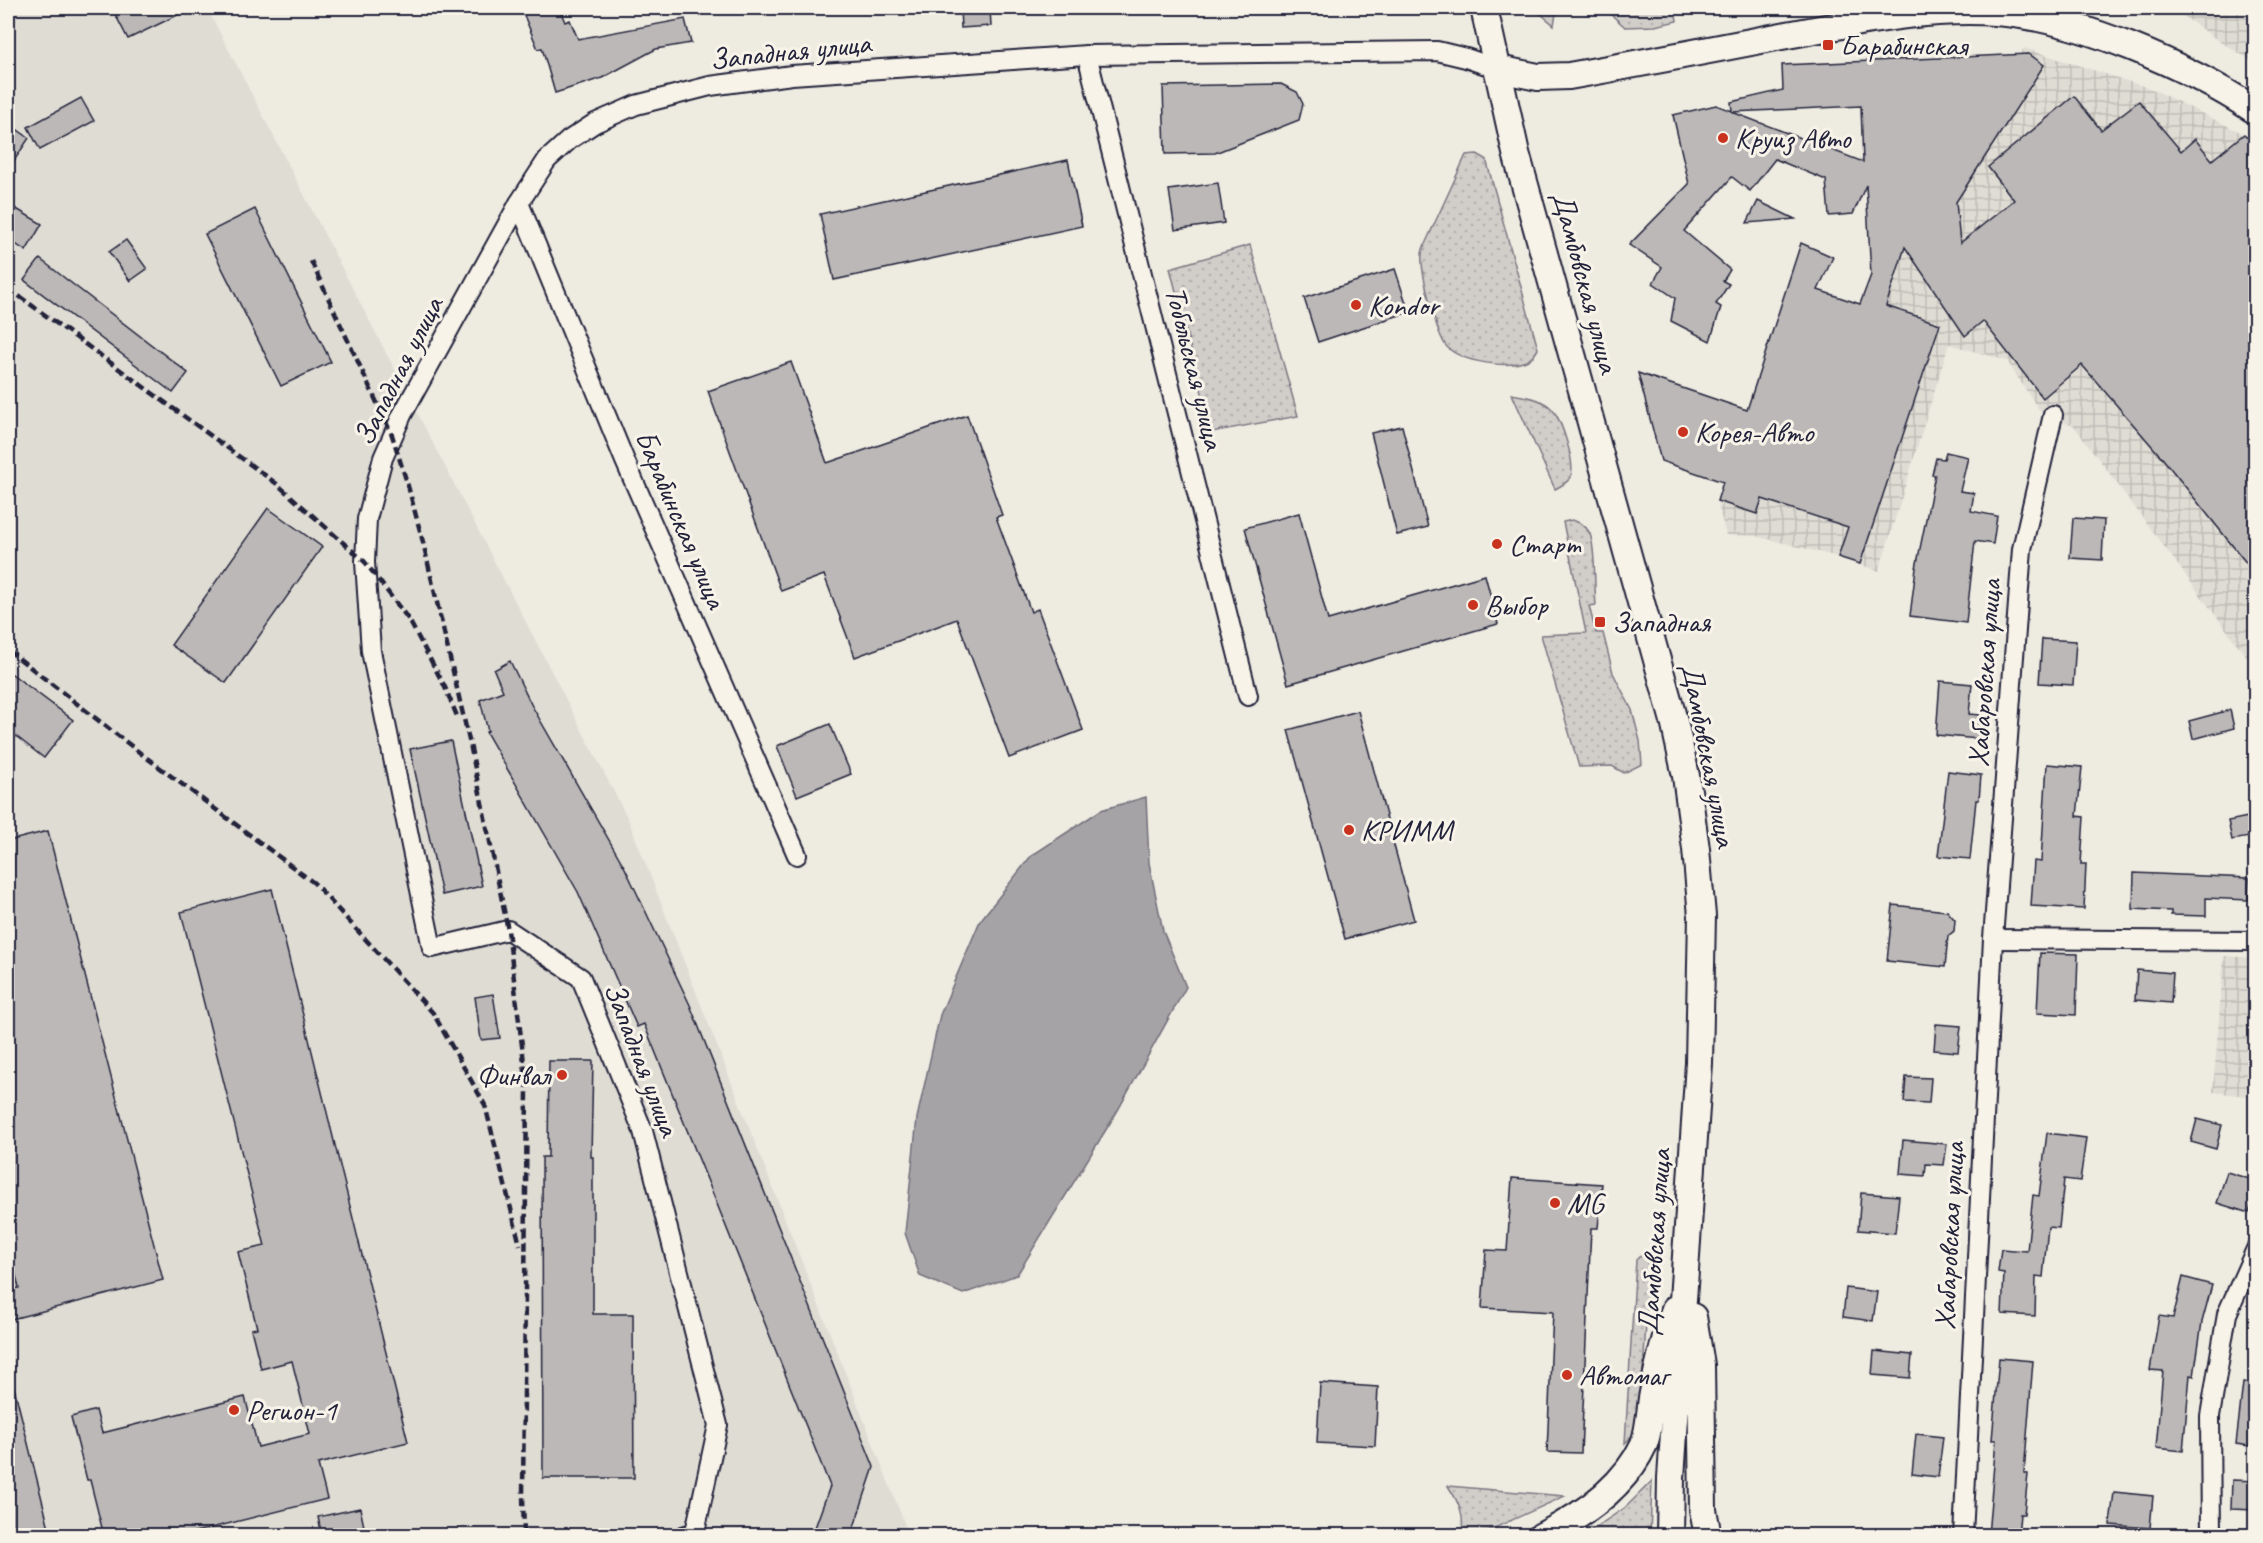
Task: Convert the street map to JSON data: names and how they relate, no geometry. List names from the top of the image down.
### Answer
{
  "streets": {
    "main road": ["Дамбовская улица"],
    "street": [
      "Западная улица",
      "Тобольская улица",
      "Барабинская улица",
      "Хабаровская улица"
    ]
  },
  "crossings": [
    ["Западная улица", "Дамбовская улица"],
    ["Западная улица", "Тобольская улица"],
    ["Западная улица", "Барабинская улица"]
  ],
  "places": {
    "transit": ["Барабинская", "Западная"],
    "other": [
      "Круиз Авто",
      "Kondor",
      "Корея-Авто",
      "Старт",
      "Выбор",
      "КРИММ",
      "Финвал",
      "MG",
      "Автомаг",
      "Регион-1"
    ]
  }
}
